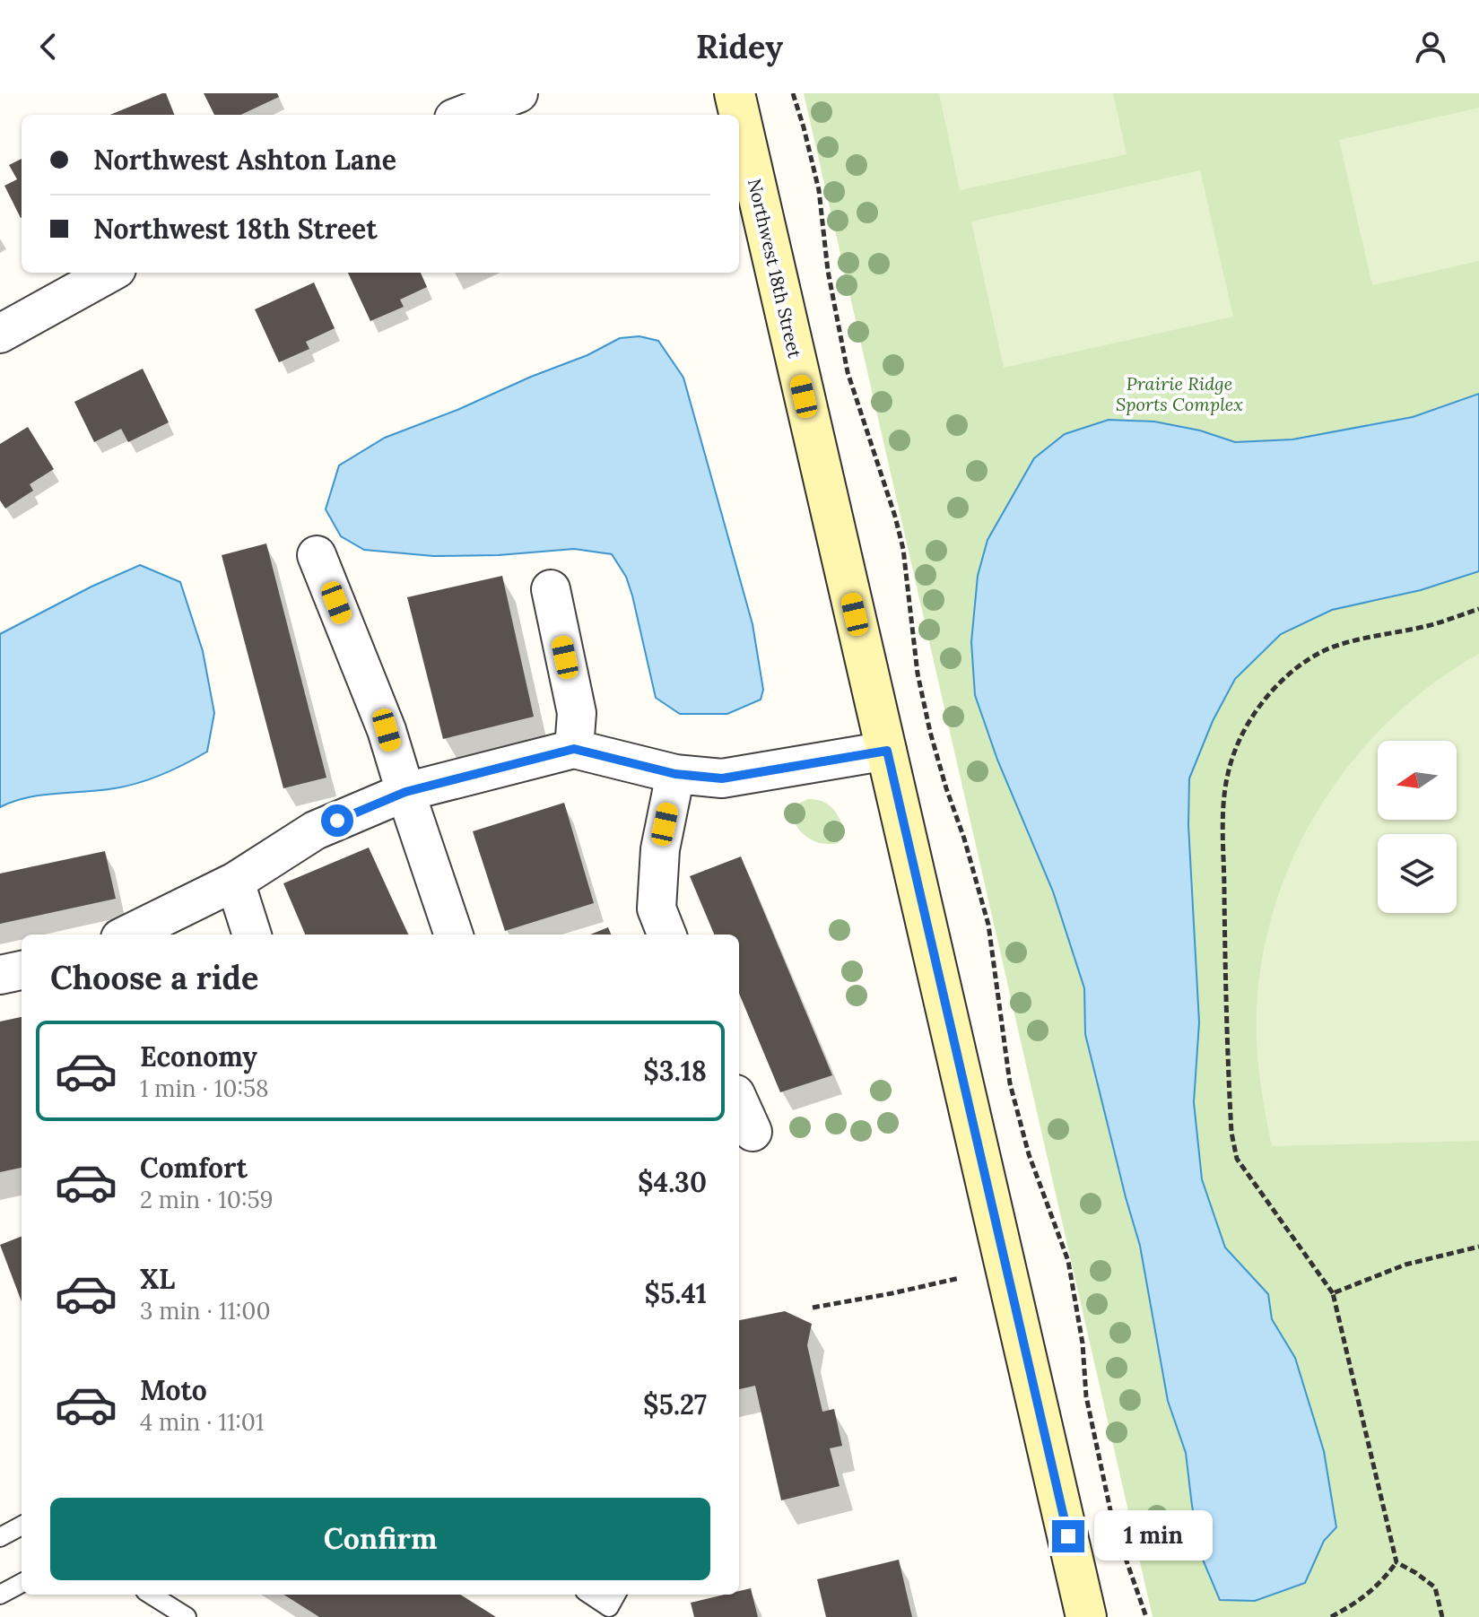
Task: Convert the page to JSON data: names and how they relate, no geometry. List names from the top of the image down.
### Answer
{
  "streets": {
    "main road": ["Northwest 18th Street"]
  },
  "parks": ["Prairie Ridge Sports Complex"],
  "north": "left",
  "page": {
    "header": "Ridey",
    "banner": ["Northwest Ashton Lane", "Northwest 18th Street"],
    "heading": "Choose a ride",
    "list": [
      {
        "name": "Economy",
        "note": "1 min · 10:58",
        "value": "$3.18"
      },
      {
        "name": "Comfort",
        "note": "2 min · 10:59",
        "value": "$4.30"
      },
      {
        "name": "XL",
        "note": "3 min · 11:00",
        "value": "$5.41"
      },
      {
        "name": "Moto",
        "note": "4 min · 11:01",
        "value": "$5.27"
      }
    ],
    "buttons": "Confirm",
    "bubble": "1 min"
  }
}
